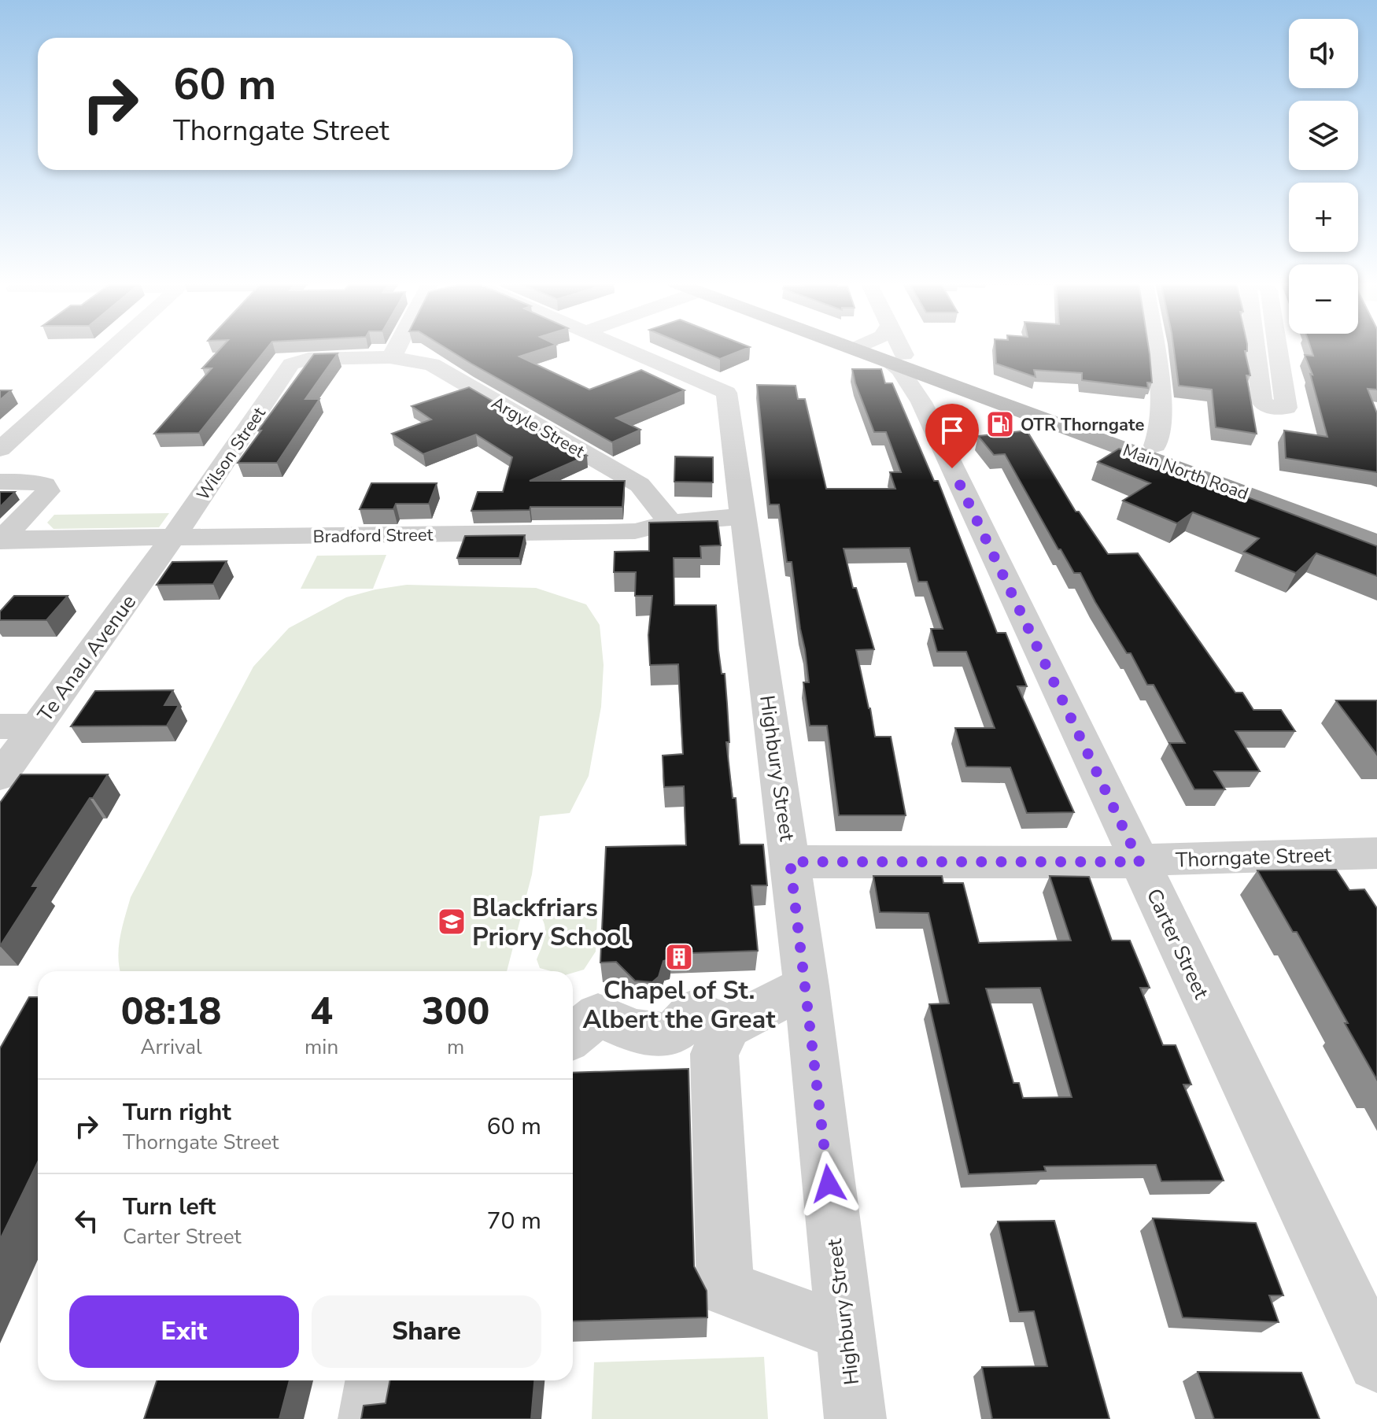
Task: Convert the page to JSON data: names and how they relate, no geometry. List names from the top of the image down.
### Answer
{
  "streets": {
    "highway": ["Main North Road"],
    "street": [
      "Argyle Street",
      "Wilson Street",
      "Bradford Street",
      "Te Anau Avenue",
      "Highbury Street",
      "Thorngate Street",
      "Carter Street"
    ]
  },
  "crossings": [
    ["Argyle Street", "Wilson Street"],
    ["Argyle Street", "Bradford Street"],
    ["Wilson Street", "Bradford Street"],
    ["Wilson Street", "Te Anau Avenue"],
    ["Main North Road", "Carter Street"],
    ["Bradford Street", "Te Anau Avenue"],
    ["Bradford Street", "Highbury Street"],
    ["Highbury Street", "Thorngate Street"],
    ["Thorngate Street", "Carter Street"]
  ],
  "places": {
    "fuel station": ["OTR Thorngate"],
    "school or university": ["Blackfriars Priory School"],
    "building": ["Chapel of St. Albert the Great"]
  },
  "page": {
    "map_buttons": ["+", "−"],
    "turn": ["60 m", "Thorngate Street"],
    "eta": [
      "08:18",
      "Arrival",
      "4",
      "min",
      "300",
      "m"
    ],
    "list": [
      {
        "name": "Turn right",
        "note": "Thorngate Street",
        "value": "60 m"
      },
      {
        "name": "Turn left",
        "note": "Carter Street",
        "value": "70 m"
      }
    ],
    "buttons": ["Exit", "Share"]
  }
}
